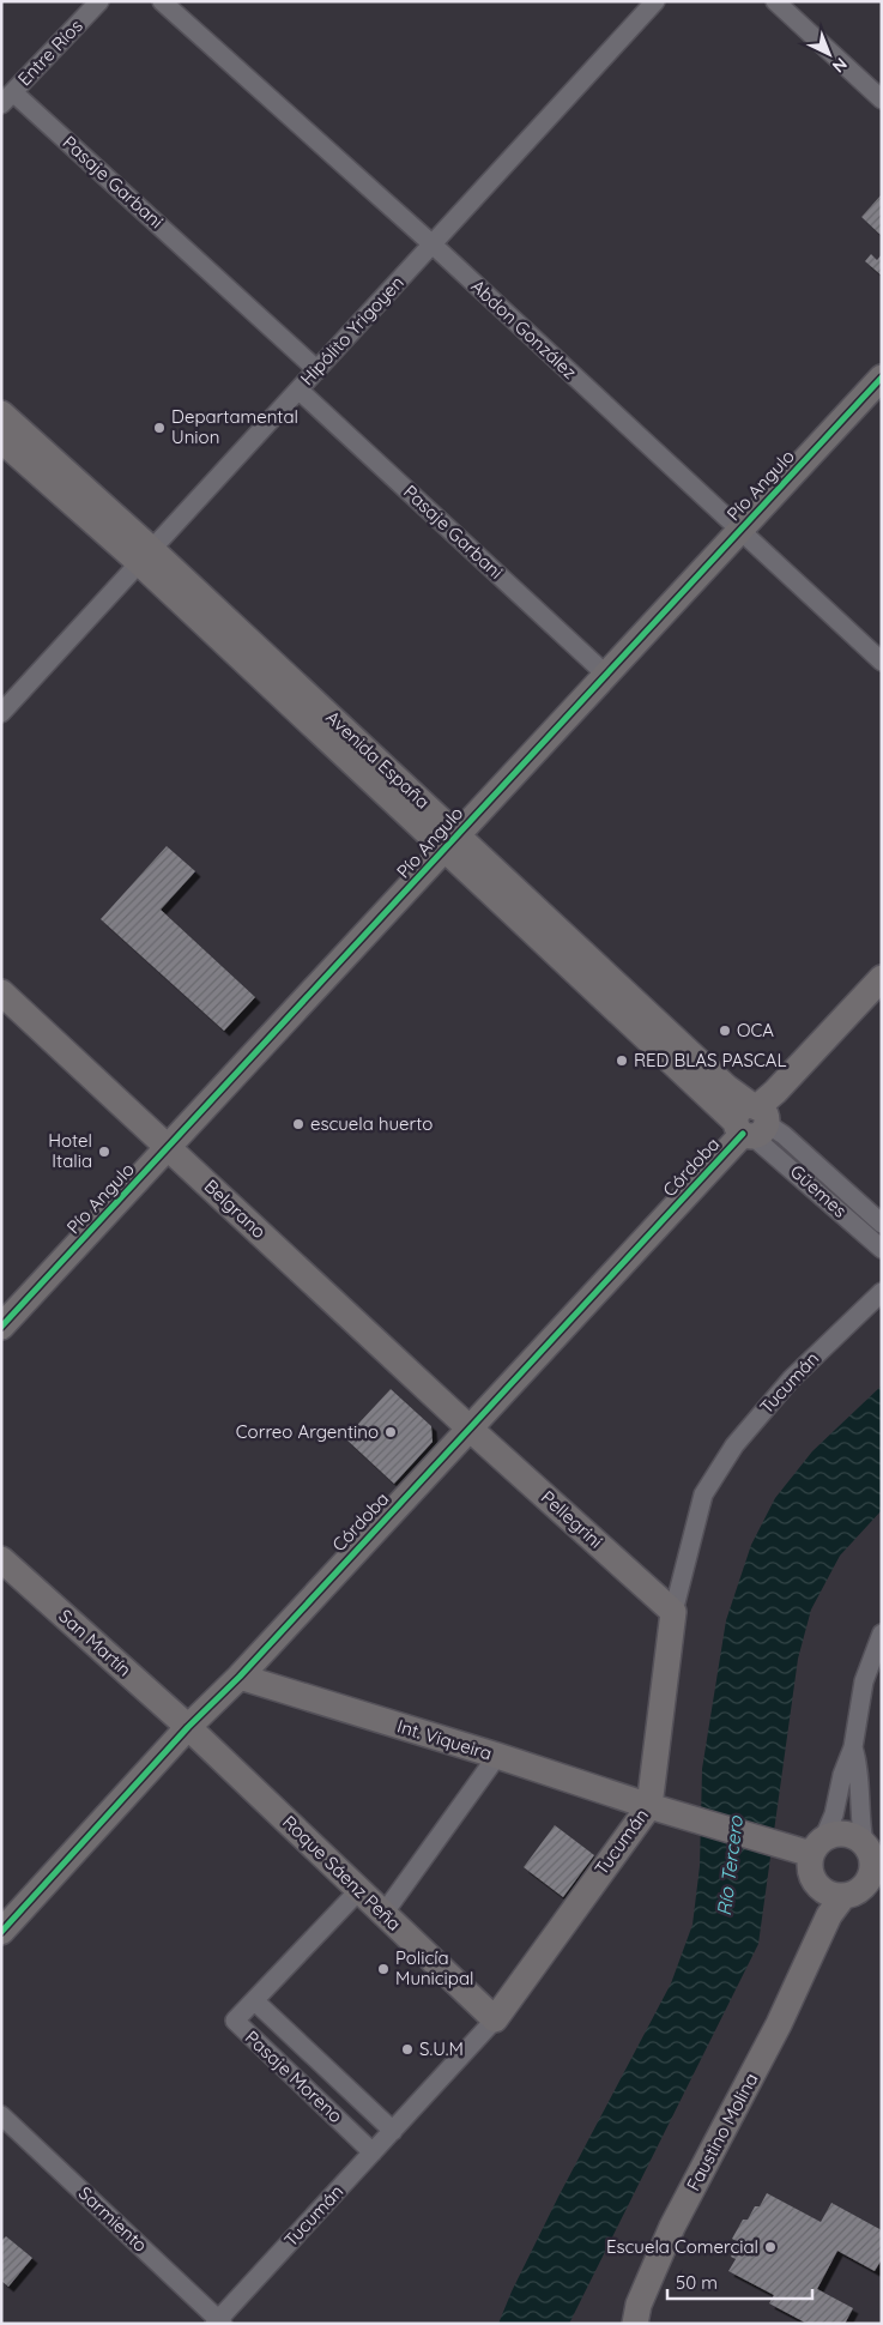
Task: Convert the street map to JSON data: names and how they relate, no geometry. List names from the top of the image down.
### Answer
{
  "streets": {
    "street": [
      "Entre Ríos",
      "Pasaje Garbani",
      "Abdon González",
      "Hipólito Yrigoyen",
      "Pío Angulo",
      "Avenida España",
      "Córdoba",
      "Güemes",
      "Belgrano",
      "Tucumán",
      "Pellegrini",
      "San Martín",
      "Int. Viqueira",
      "Roque Sáenz Peña",
      "Pasaje Moreno",
      "Faustino Molina",
      "Sarmiento"
    ]
  },
  "crossings": [
    ["Entre Ríos", "Pasaje Garbani"],
    ["Pasaje Garbani", "Hipólito Yrigoyen"],
    ["Pasaje Garbani", "Pío Angulo"],
    ["Abdon González", "Hipólito Yrigoyen"],
    ["Abdon González", "Pío Angulo"],
    ["Hipólito Yrigoyen", "Avenida España"],
    ["Pío Angulo", "Avenida España"],
    ["Pío Angulo", "Belgrano"],
    ["Avenida España", "Córdoba"],
    ["Avenida España", "Güemes"],
    ["Córdoba", "Güemes"],
    ["Córdoba", "Belgrano"],
    ["Córdoba", "Pellegrini"],
    ["Córdoba", "San Martín"],
    ["Córdoba", "Int. Viqueira"],
    ["Córdoba", "Roque Sáenz Peña"],
    ["Belgrano", "Pellegrini"],
    ["Tucumán", "Pellegrini"],
    ["Tucumán", "Int. Viqueira"],
    ["Tucumán", "Roque Sáenz Peña"],
    ["Tucumán", "Pasaje Moreno"],
    ["Tucumán", "Sarmiento"],
    ["San Martín", "Roque Sáenz Peña"],
    ["Int. Viqueira", "Faustino Molina"],
    ["Roque Sáenz Peña", "Pasaje Moreno"]
  ],
  "water": ["Río Tercero"],
  "places": [
    "Departamental Union",
    "OCA",
    "RED BLAS PASCAL",
    "escuela huerto",
    "Hotel Italia",
    "Correo Argentino",
    "Policía Municipal",
    "S.U.M",
    "Escuela Comercial"
  ],
  "scale_bar": "50 m",
  "north": "bottom right"
}
